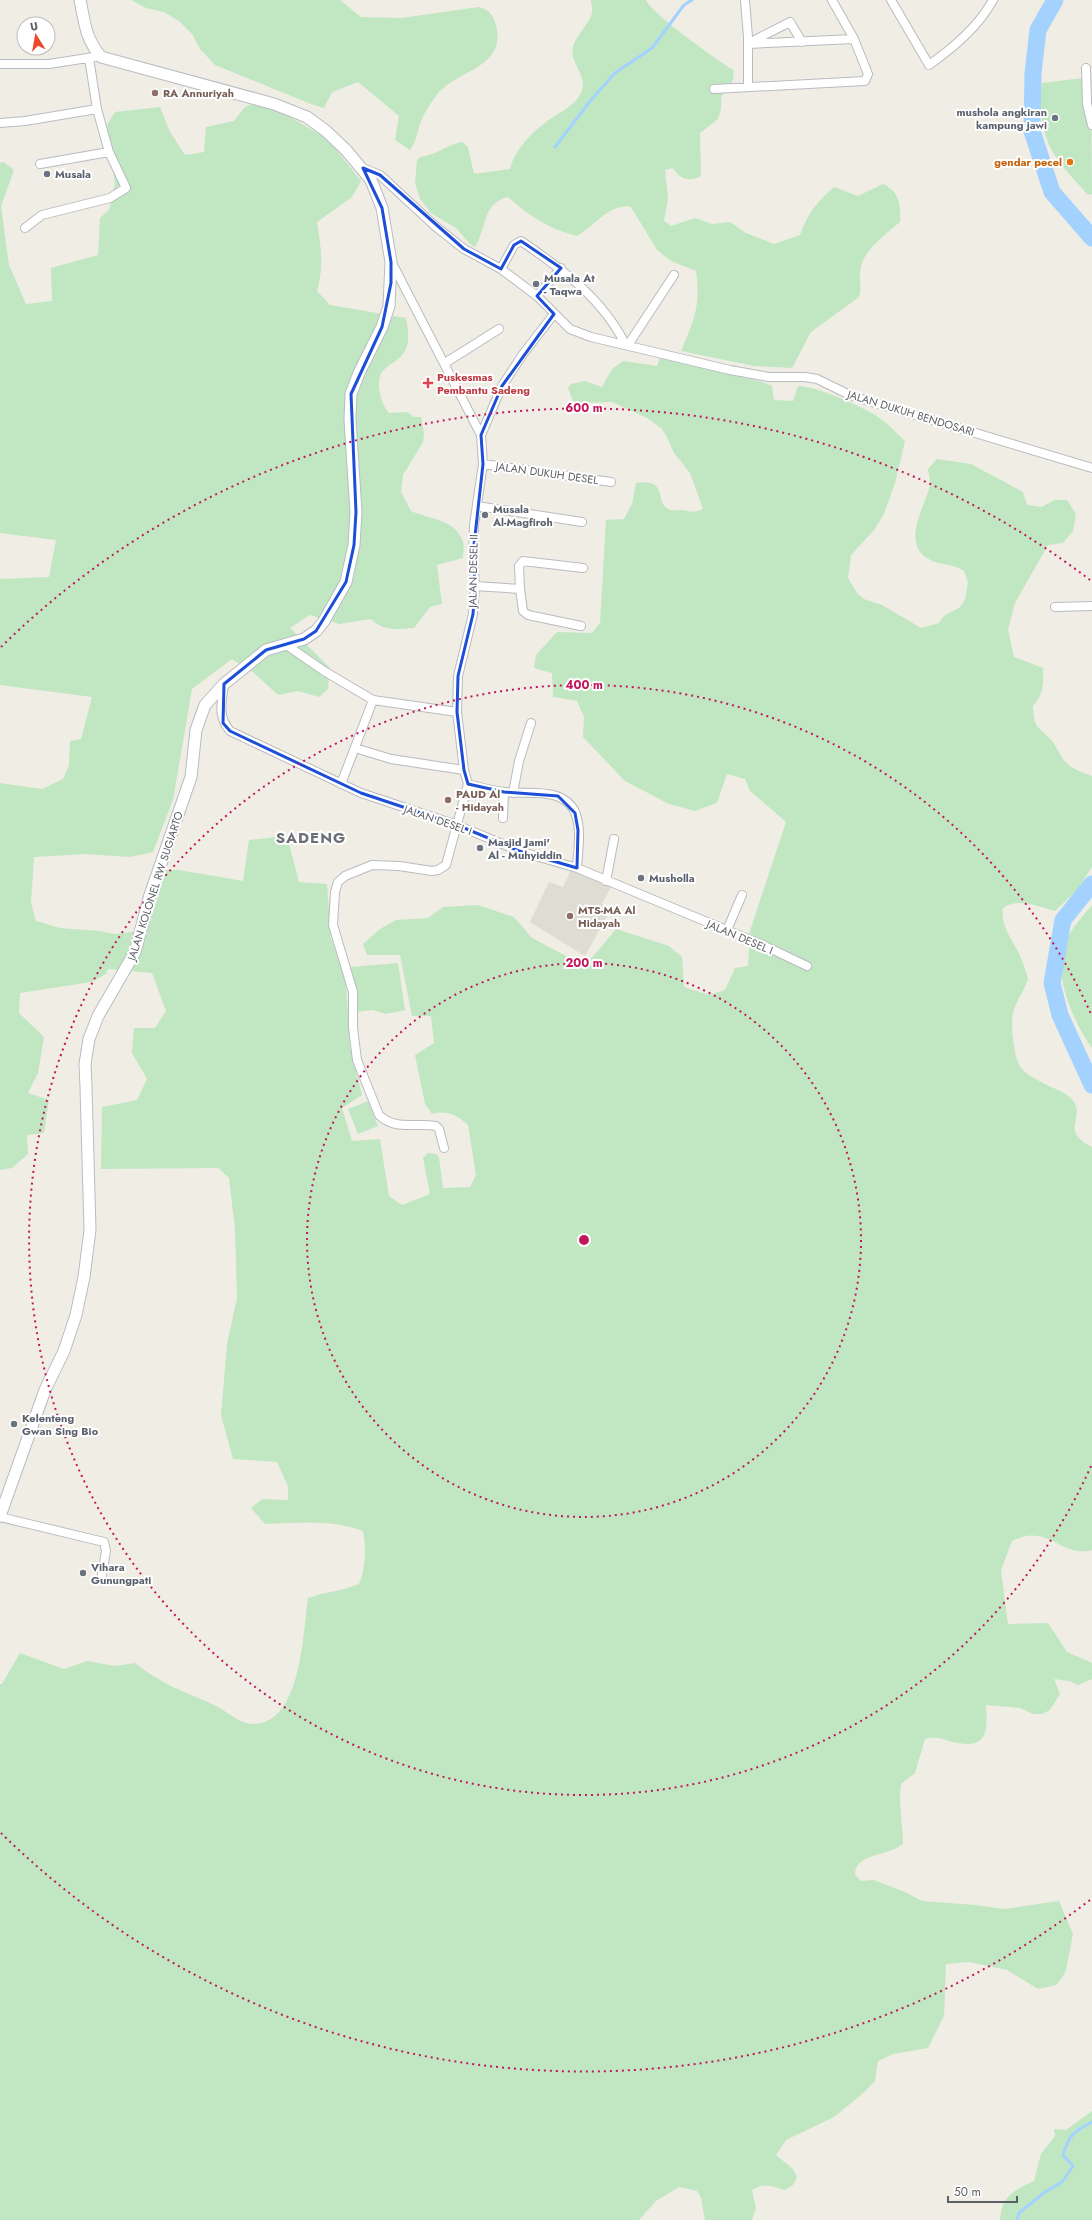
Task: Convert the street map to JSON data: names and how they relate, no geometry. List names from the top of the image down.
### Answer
{
  "streets": {
    "main road": ["JALAN KOLONEL RW SUGIARTO"],
    "street": [
      "JALAN DUKUH BENDOSARI",
      "JALAN DUKUH DESEL",
      "JALAN DESEL II",
      "JALAN DESEL I"
    ]
  },
  "crossings": [
    ["JALAN DUKUH BENDOSARI", "JALAN KOLONEL RW SUGIARTO"],
    ["JALAN DUKUH DESEL", "JALAN DESEL II"],
    ["JALAN DESEL II", "JALAN KOLONEL RW SUGIARTO"],
    ["JALAN DESEL I", "JALAN KOLONEL RW SUGIARTO"]
  ],
  "districts": ["SADENG"],
  "places": {
    "other": [
      "RA Annuriyah",
      "mushola angkiran kampung jawi",
      "gendar pecel",
      "Musala",
      "Musala At - Taqwa",
      "Musala Al-Magfiroh",
      "PAUD Al - Hidayah",
      "Masjid Jami' Al - Muhyiddin",
      "Musholla",
      "MTS-MA Al Hidayah",
      "Kelenteng Gwan Sing Bio",
      "Vihara Gunungpati"
    ],
    "health": ["Puskesmas Pembantu Sadeng"]
  },
  "scale_bar": "50 m",
  "north": "top",
  "rings": ["600 m", "400 m", "200 m"]
}
